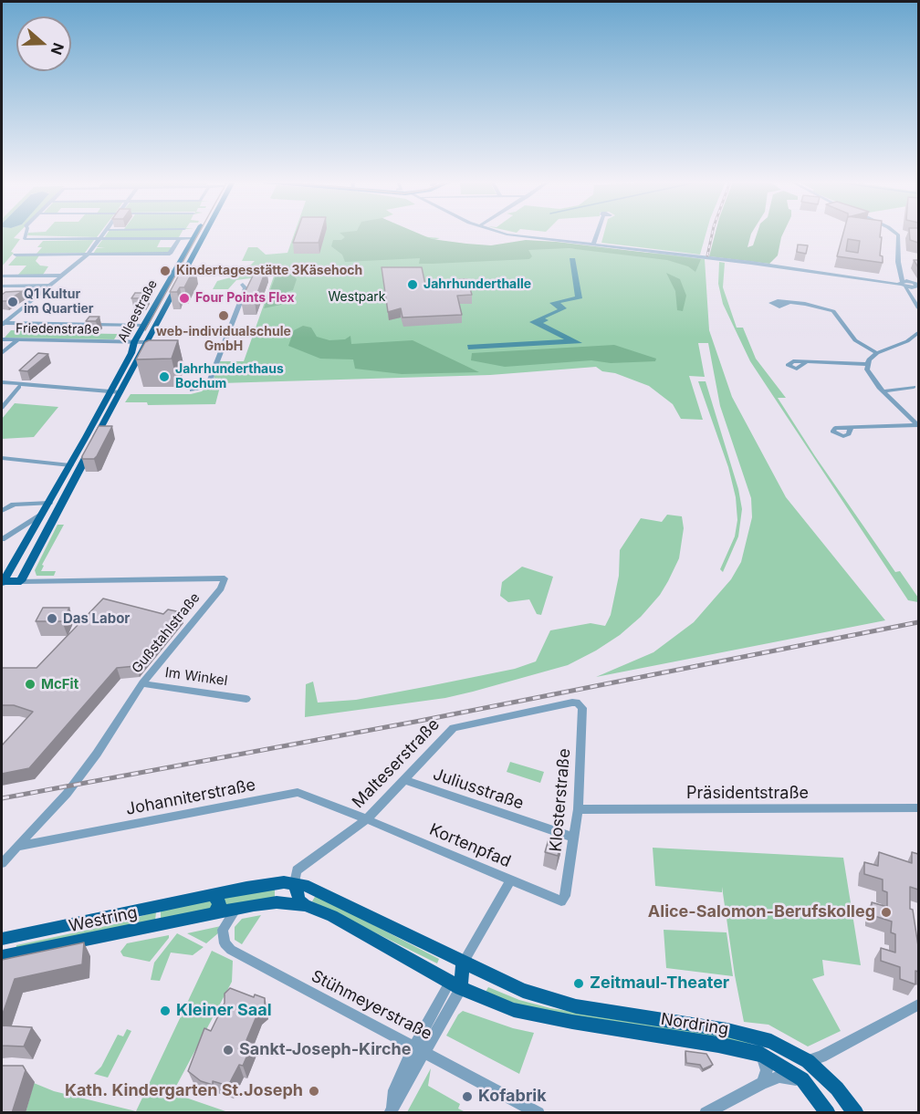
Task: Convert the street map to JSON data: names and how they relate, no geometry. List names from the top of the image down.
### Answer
{
  "streets": {
    "main road": ["Alleestraße", "Westring", "Nordring"],
    "street": [
      "Friedenstraße",
      "Gußstahlstraße",
      "Im Winkel",
      "Malteserstraße",
      "Juliusstraße",
      "Präsidentstraße",
      "Johanniterstraße",
      "Klosterstraße",
      "Kortenpfad",
      "Stühmeyerstraße"
    ]
  },
  "crossings": [
    ["Alleestraße", "Friedenstraße"],
    ["Alleestraße", "Gußstahlstraße"],
    ["Gußstahlstraße", "Im Winkel"],
    ["Gußstahlstraße", "Johanniterstraße"],
    ["Malteserstraße", "Juliusstraße"],
    ["Malteserstraße", "Johanniterstraße"],
    ["Malteserstraße", "Klosterstraße"],
    ["Malteserstraße", "Kortenpfad"],
    ["Malteserstraße", "Westring"],
    ["Juliusstraße", "Klosterstraße"],
    ["Präsidentstraße", "Klosterstraße"],
    ["Johanniterstraße", "Kortenpfad"],
    ["Klosterstraße", "Kortenpfad"],
    ["Westring", "Stühmeyerstraße"],
    ["Westring", "Nordring"]
  ],
  "parks": ["Westpark"],
  "places": [
    "Kindertagesstätte 3Käsehoch",
    "Jahrhunderthalle",
    "Four Points Flex",
    "Q1 Kultur im Quartier",
    "web-individualschule GmbH",
    "Jahrhunderthaus Bochum",
    "Das Labor",
    "McFit",
    "Alice-Salomon-Berufskolleg",
    "Zeitmaul-Theater",
    "Kleiner Saal",
    "Sankt-Joseph-Kirche",
    "Kath. Kindergarten St.Joseph",
    "Kofabrik"
  ],
  "north": "right"
}
